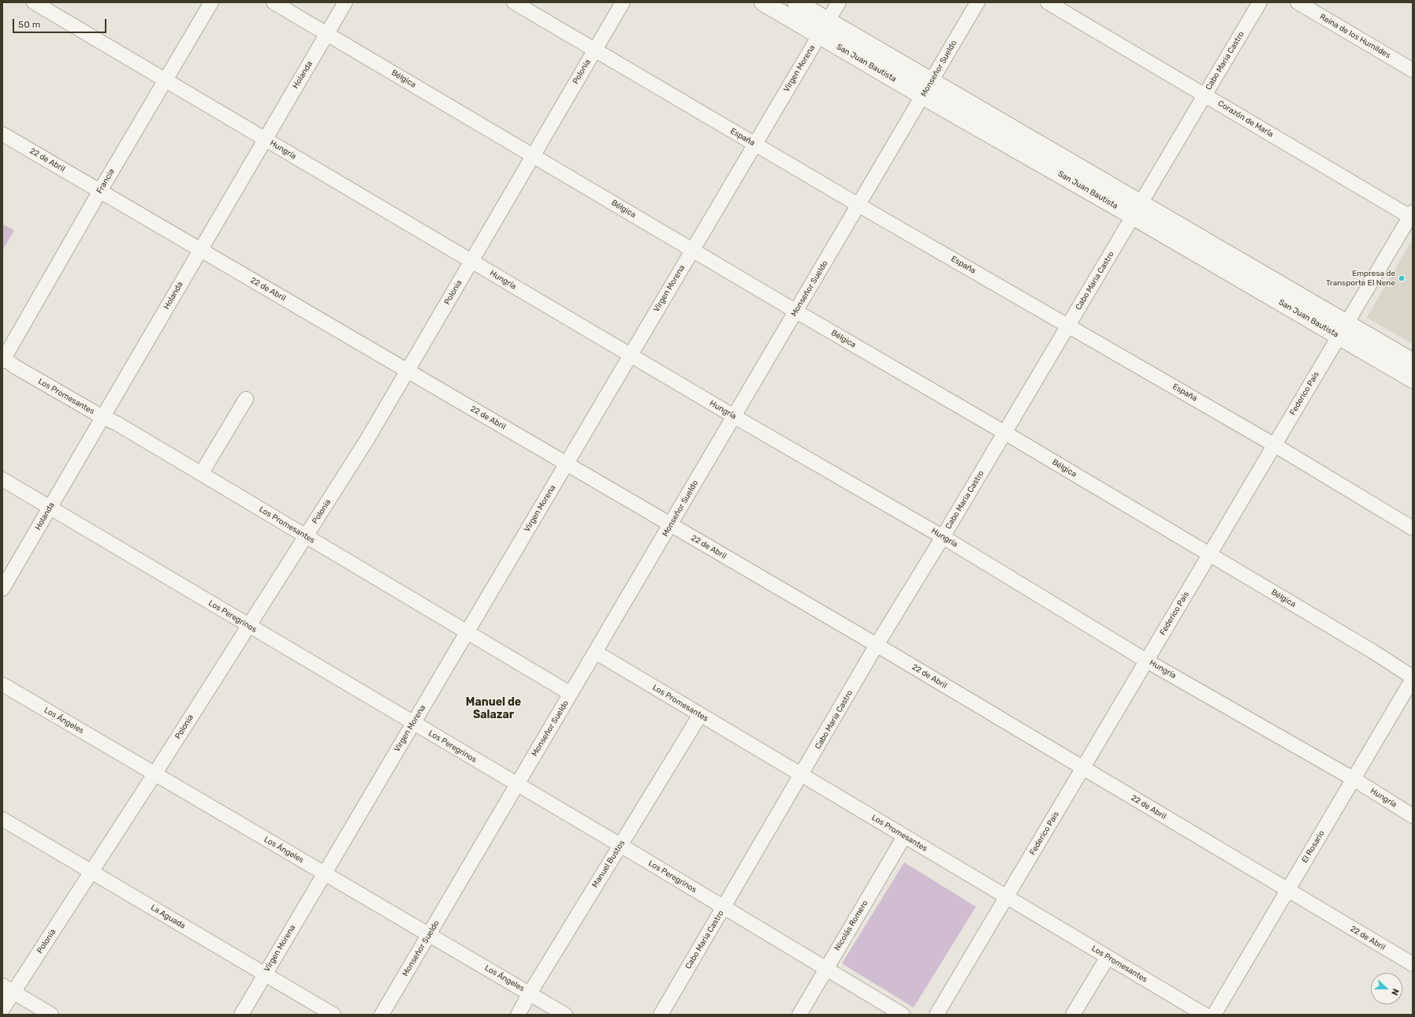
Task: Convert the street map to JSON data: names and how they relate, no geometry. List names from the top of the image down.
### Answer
{
  "streets": {
    "street": [
      "Reina de los Humildes",
      "Cabo Maria Castro",
      "San Juan Bautista",
      "Virgen Morena",
      "Monseñor Sueldo",
      "Polonia",
      "Holanda",
      "Bélgica",
      "Corazón de María",
      "España",
      "Hungría",
      "22 de Abril",
      "Francia",
      "Federico Pais",
      "Los Promesantes",
      "Los Peregrinos",
      "Los Ángeles",
      "El Rosario",
      "Manuel Bustos",
      "La Aguada",
      "Nicolás Romero"
    ]
  },
  "crossings": [
    ["Cabo Maria Castro", "San Juan Bautista"],
    ["Cabo Maria Castro", "Bélgica"],
    ["Cabo Maria Castro", "Corazón de María"],
    ["Cabo Maria Castro", "España"],
    ["Cabo Maria Castro", "Hungría"],
    ["Cabo Maria Castro", "22 de Abril"],
    ["Cabo Maria Castro", "Los Promesantes"],
    ["Cabo Maria Castro", "Los Peregrinos"],
    ["San Juan Bautista", "Virgen Morena"],
    ["San Juan Bautista", "Monseñor Sueldo"],
    ["San Juan Bautista", "Federico Pais"],
    ["Virgen Morena", "Bélgica"],
    ["Virgen Morena", "España"],
    ["Virgen Morena", "Hungría"],
    ["Virgen Morena", "22 de Abril"],
    ["Virgen Morena", "Los Promesantes"],
    ["Virgen Morena", "Los Peregrinos"],
    ["Virgen Morena", "Los Ángeles"],
    ["Virgen Morena", "La Aguada"],
    ["Monseñor Sueldo", "Bélgica"],
    ["Monseñor Sueldo", "España"],
    ["Monseñor Sueldo", "Hungría"],
    ["Monseñor Sueldo", "22 de Abril"],
    ["Monseñor Sueldo", "Los Promesantes"],
    ["Monseñor Sueldo", "Los Peregrinos"],
    ["Monseñor Sueldo", "Los Ángeles"],
    ["Polonia", "Bélgica"],
    ["Polonia", "España"],
    ["Polonia", "Hungría"],
    ["Polonia", "22 de Abril"],
    ["Polonia", "Los Promesantes"],
    ["Polonia", "Los Peregrinos"],
    ["Polonia", "Los Ángeles"],
    ["Polonia", "La Aguada"],
    ["Holanda", "Bélgica"],
    ["Holanda", "Hungría"],
    ["Holanda", "22 de Abril"],
    ["Holanda", "Los Promesantes"],
    ["Holanda", "Los Peregrinos"],
    ["Bélgica", "Federico Pais"],
    ["Bélgica", "El Rosario"],
    ["Corazón de María", "Federico Pais"],
    ["España", "Federico Pais"],
    ["Hungría", "Francia"],
    ["Hungría", "Federico Pais"],
    ["Hungría", "El Rosario"],
    ["22 de Abril", "Francia"],
    ["22 de Abril", "Federico Pais"],
    ["22 de Abril", "El Rosario"],
    ["Francia", "Los Promesantes"],
    ["Federico Pais", "Los Promesantes"],
    ["Los Promesantes", "Manuel Bustos"],
    ["Los Promesantes", "Nicolás Romero"],
    ["Los Peregrinos", "Manuel Bustos"],
    ["Los Peregrinos", "Nicolás Romero"],
    ["Los Ángeles", "Manuel Bustos"]
  ],
  "districts": ["Manuel de Salazar"],
  "places": ["Empresa de Transporte El Nene"],
  "scale_bar": "50 m",
  "north": "right"
}
